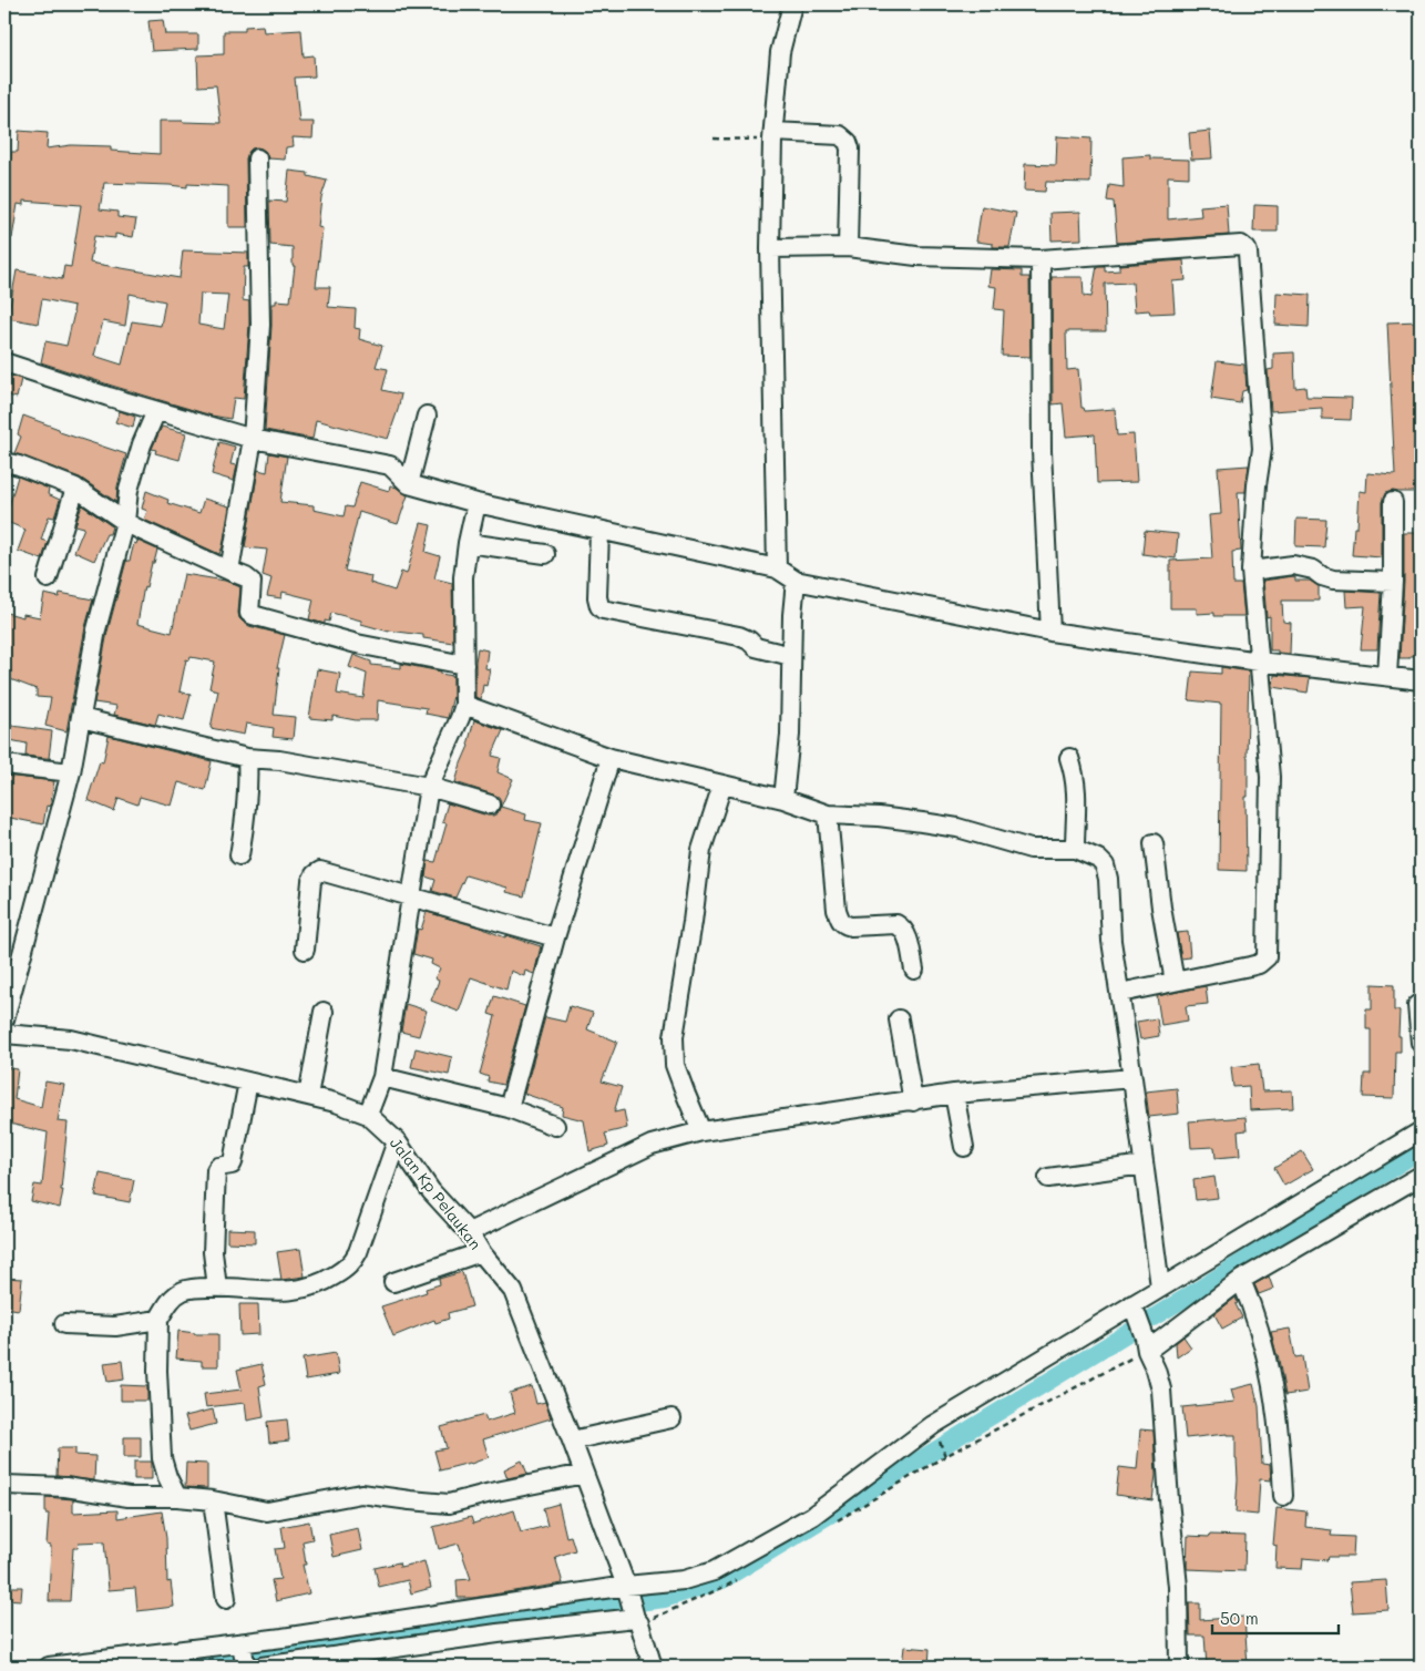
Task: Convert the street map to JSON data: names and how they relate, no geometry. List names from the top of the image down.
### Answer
{
  "streets": {
    "street": ["Jalan Kp Pelaukan"]
  },
  "scale_bar": "50 m"
}
